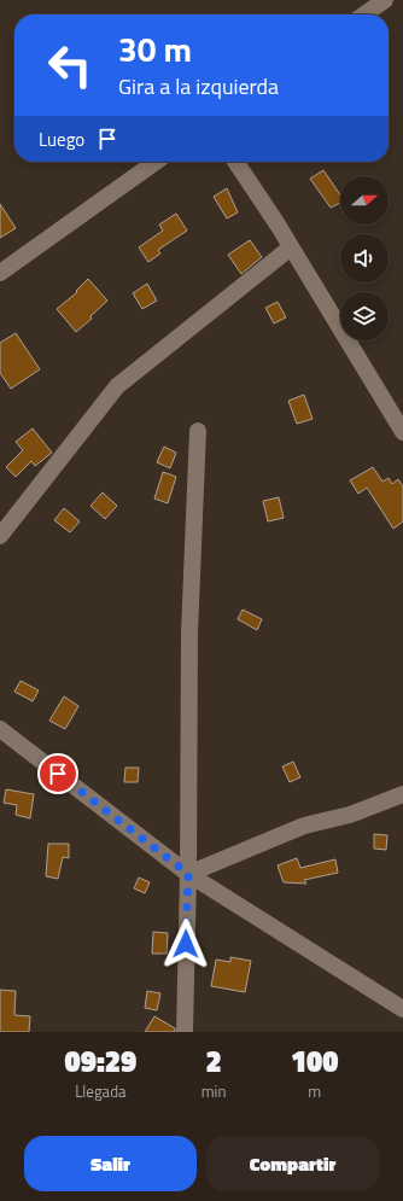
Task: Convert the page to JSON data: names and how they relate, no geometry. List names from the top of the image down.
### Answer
{
  "north": "right",
  "page": {
    "turn": ["30 m", "Gira a la izquierda"],
    "then": "Luego",
    "eta": [
      "09:29",
      "Llegada",
      "2",
      "min",
      "100",
      "m"
    ],
    "buttons": ["Salir", "Compartir"]
  }
}
